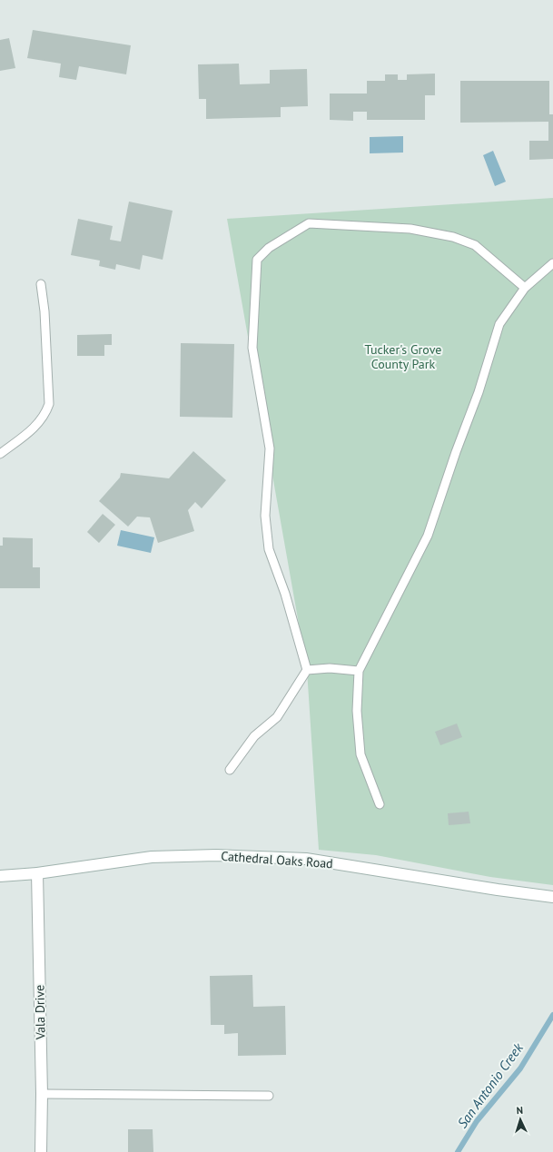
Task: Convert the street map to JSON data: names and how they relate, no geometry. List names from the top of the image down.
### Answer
{
  "streets": {
    "main road": ["Cathedral Oaks Road", "Vala Drive"]
  },
  "crossings": [
    ["Cathedral Oaks Road", "Vala Drive"]
  ],
  "water": ["San Antonio Creek"],
  "parks": ["Tucker's Grove County Park"],
  "north": "top"
}
